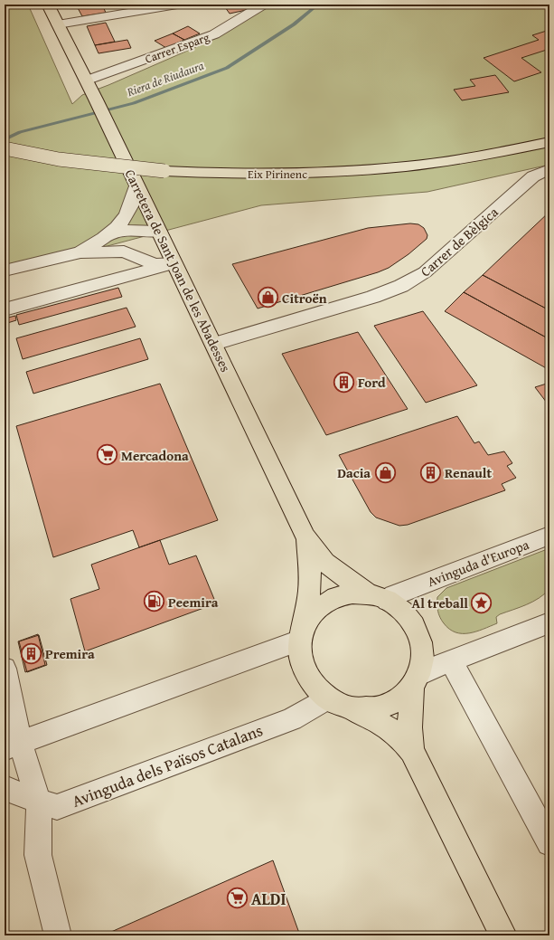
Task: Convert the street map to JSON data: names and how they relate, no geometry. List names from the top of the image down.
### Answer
{
  "streets": {
    "main road": ["Eix Pirinenc", "Carretera de Sant Joan de les Abadesses"],
    "street": [
      "Carrer Esparg",
      "Carrer de Bèlgica",
      "Avinguda d'Europa",
      "Avinguda dels Països Catalans"
    ]
  },
  "crossings": [
    ["Carrer Esparg", "Carretera de Sant Joan de les Abadesses"],
    ["Carrer de Bèlgica", "Carretera de Sant Joan de les Abadesses"],
    ["Carretera de Sant Joan de les Abadesses", "Avinguda d'Europa"],
    ["Carretera de Sant Joan de les Abadesses", "Avinguda dels Països Catalans"],
    ["Avinguda d'Europa", "Avinguda dels Països Catalans"]
  ],
  "water": ["Riera de Riudaura"],
  "places": {
    "shop": ["Citroën", "Dacia"],
    "building": ["Ford", "Renault", "Premira"],
    "supermarket": ["Mercadona", "ALDI"],
    "fuel station": ["Peemira"],
    "place": ["Al treball"]
  }
}
